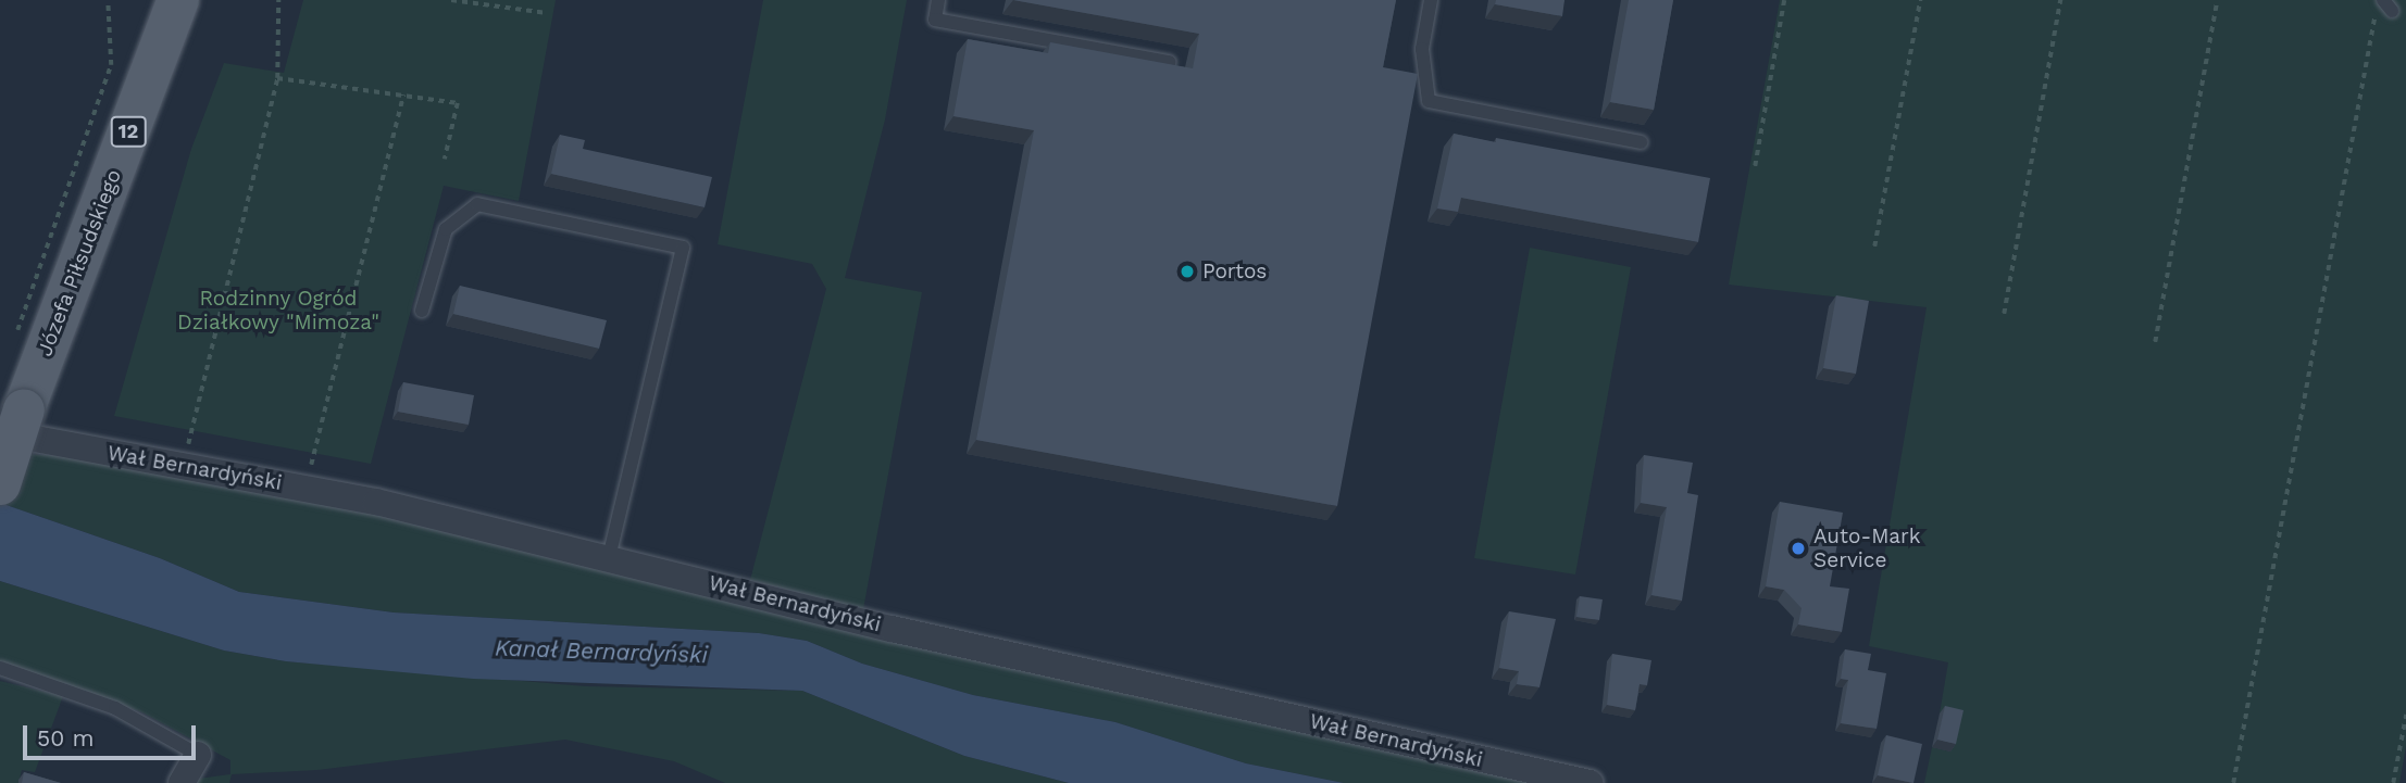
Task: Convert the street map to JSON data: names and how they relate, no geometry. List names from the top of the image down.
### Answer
{
  "streets": {
    "main road": ["12", "Józefa Piłsudskiego"],
    "street": ["Wał Bernardyński"]
  },
  "crossings": [
    ["Józefa Piłsudskiego", "Wał Bernardyński"]
  ],
  "water": ["Kanał Bernardyński"],
  "parks": ["Rodzinny Ogród Działkowy \"Mimoza\""],
  "places": ["Portos", "Auto-Mark Service"],
  "scale_bar": "50 m"
}
